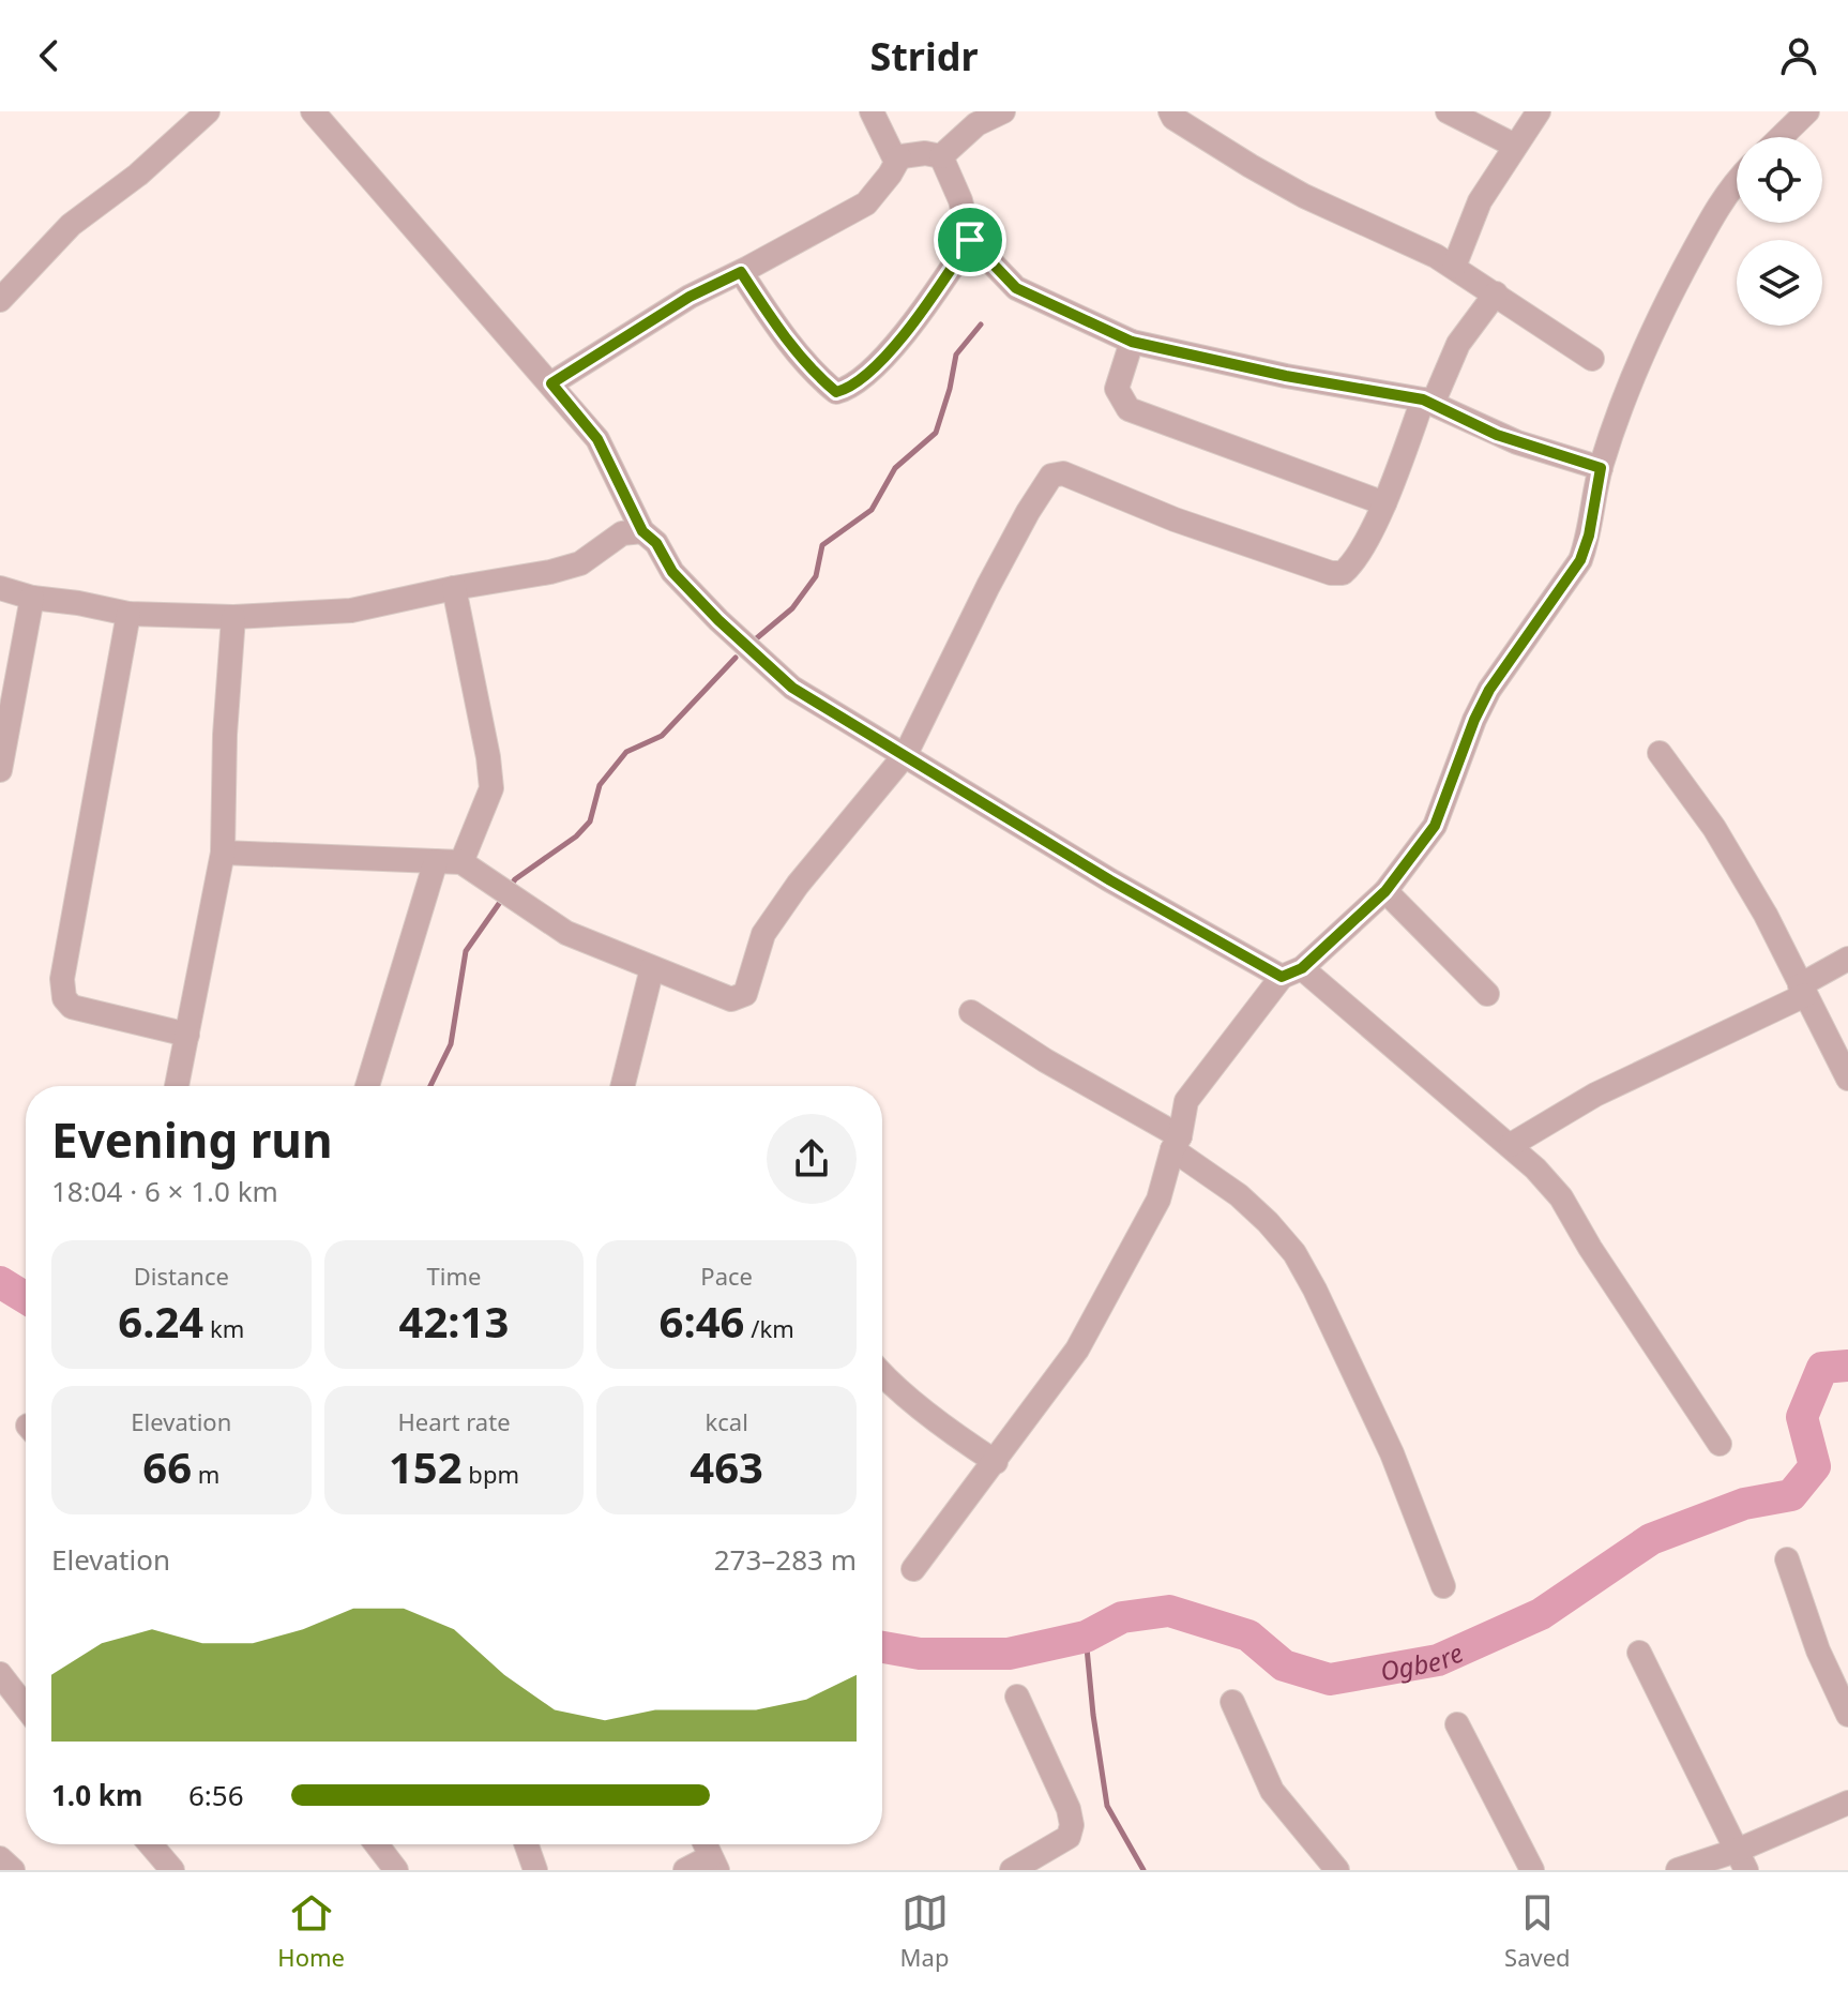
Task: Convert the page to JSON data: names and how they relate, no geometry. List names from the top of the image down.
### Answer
{
  "water": ["Ogbere"],
  "page": {
    "header": "Stridr",
    "heading": ["Evening run", "18:04 · 6 × 1.0 km"],
    "stats": [
      ["Distance", "6.24 km"],
      ["Time", "42:13"],
      ["Pace", "6:46 /km"],
      ["Elevation", "66 m"],
      ["Heart rate", "152 bpm"],
      ["kcal", "463"]
    ],
    "chart": ["Elevation", "273–283 m"],
    "list": [
      {
        "name": "1.0 km",
        "note": "6:56"
      }
    ],
    "tabs": ["Home", "Map", "Saved"]
  }
}
